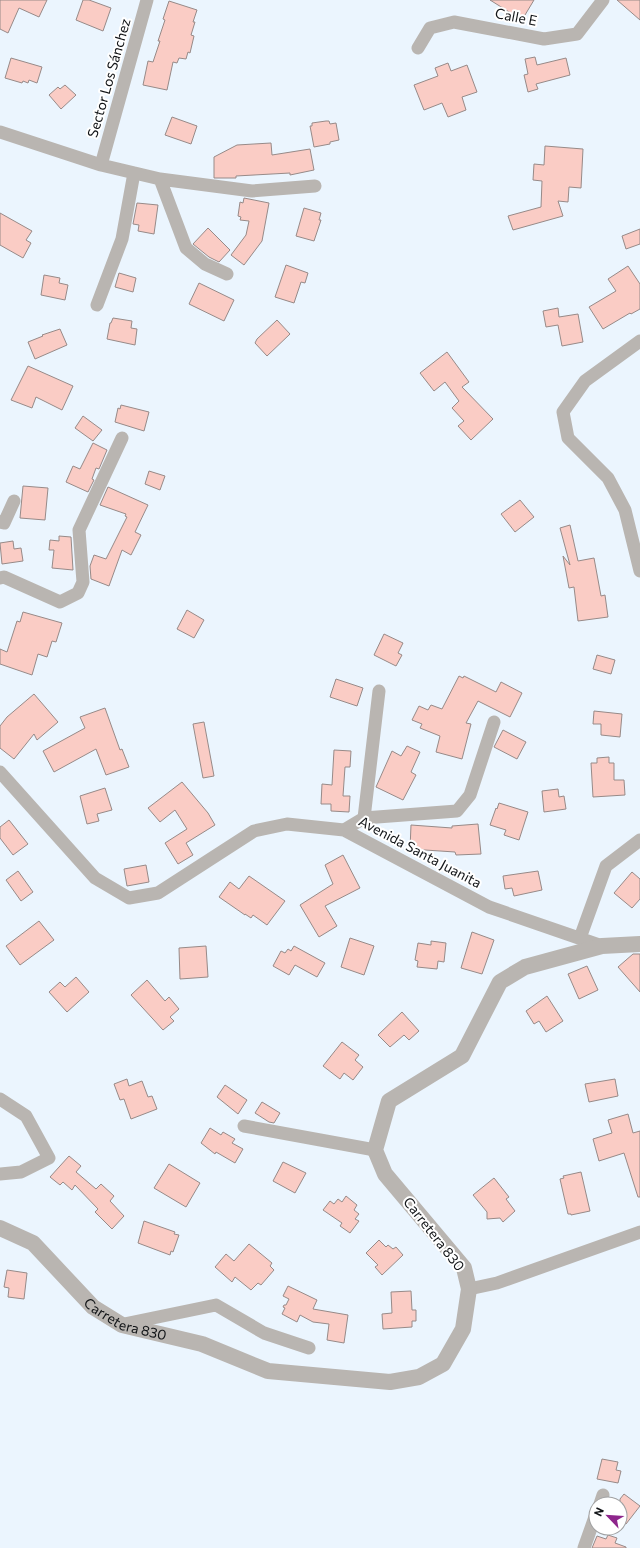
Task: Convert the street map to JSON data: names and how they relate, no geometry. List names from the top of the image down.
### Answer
{
  "streets": {
    "street": [
      "Calle E",
      "Sector Los Sánchez",
      "Avenida Santa Juanita",
      "Carretera 830"
    ]
  },
  "north": "top left"
}
